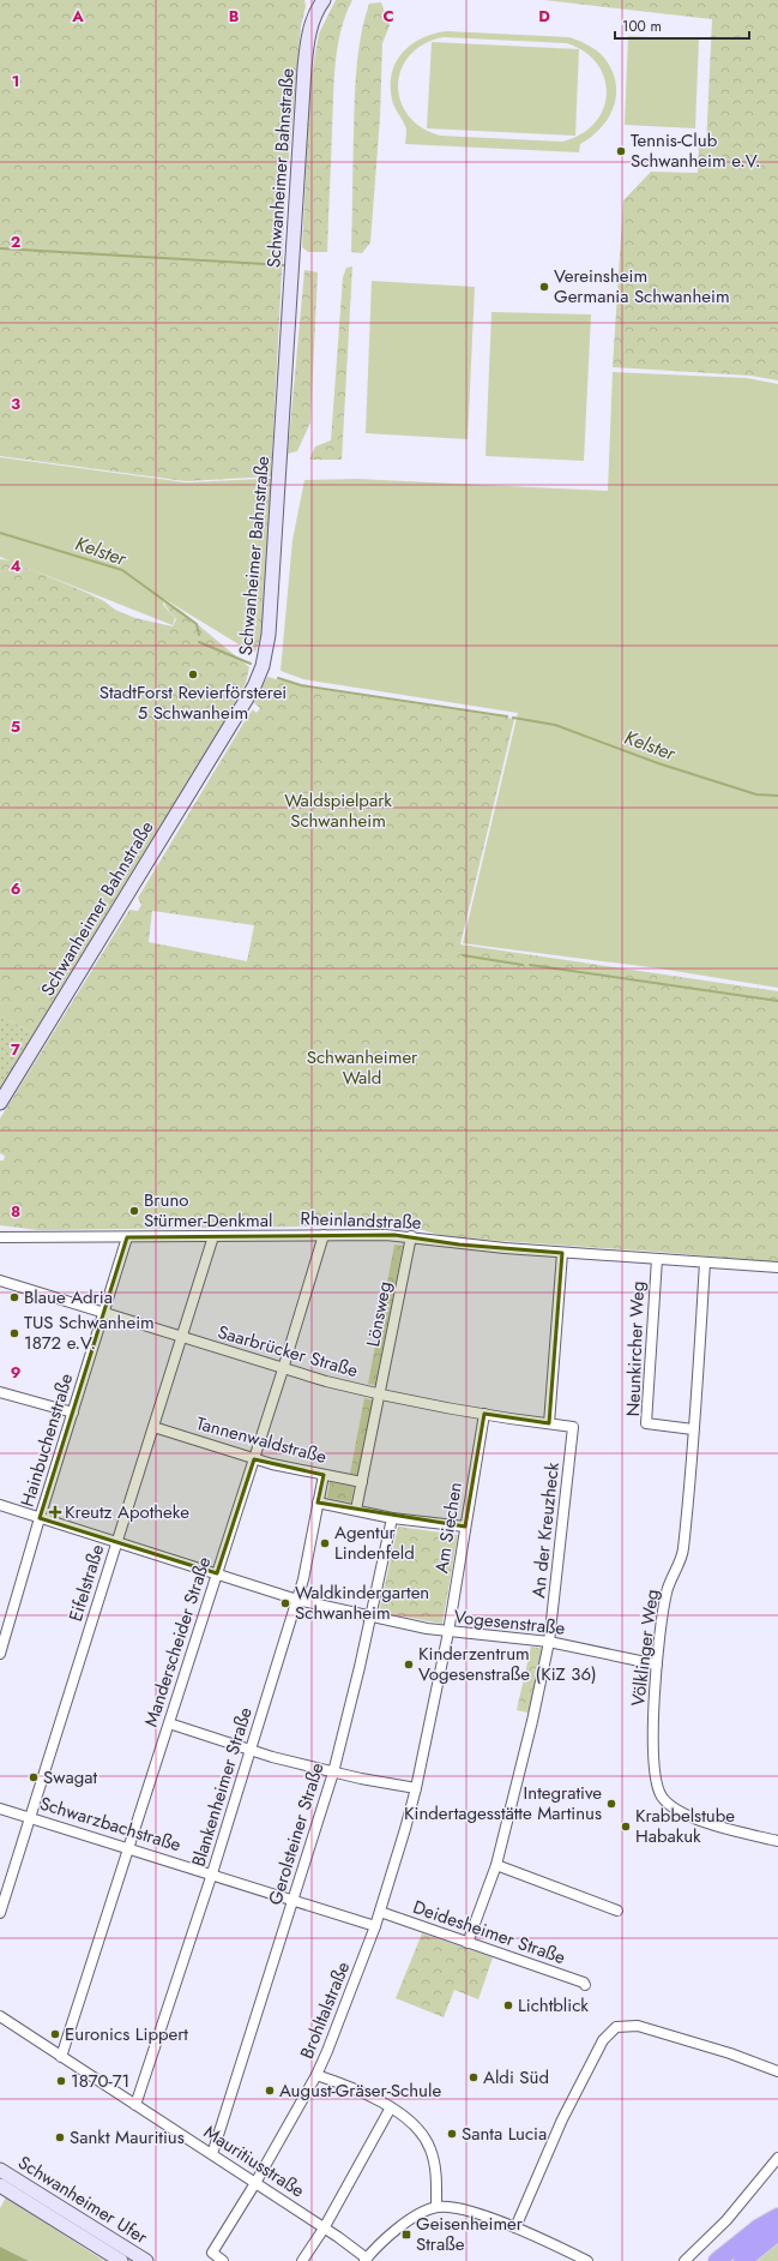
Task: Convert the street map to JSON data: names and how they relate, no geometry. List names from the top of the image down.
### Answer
{
  "streets": {
    "street": [
      "Schwanheimer Bahnstraße",
      "Rheinlandstraße",
      "Lönsweg",
      "Neunkircher Weg",
      "Saarbrücker Straße",
      "Hainbuchenstraße",
      "Tannenwaldstraße",
      "Am Siechen",
      "An der Kreuzheck",
      "Eifelstraße",
      "Vogesenstraße",
      "Manderscheider Straße",
      "Völklinger Weg",
      "Blankenheimer Straße",
      "Schwarzbachstraße",
      "Gerolsteiner Straße",
      "Deidesheimer Straße",
      "Brohltalstraße",
      "Mauritiusstraße",
      "Schwanheimer Ufer"
    ]
  },
  "crossings": [
    ["Rheinlandstraße", "Lönsweg"],
    ["Rheinlandstraße", "Neunkircher Weg"],
    ["Rheinlandstraße", "Hainbuchenstraße"],
    ["Rheinlandstraße", "Eifelstraße"],
    ["Rheinlandstraße", "Manderscheider Straße"],
    ["Rheinlandstraße", "Völklinger Weg"],
    ["Lönsweg", "Saarbrücker Straße"],
    ["Lönsweg", "Tannenwaldstraße"],
    ["Neunkircher Weg", "Völklinger Weg"],
    ["Saarbrücker Straße", "Hainbuchenstraße"],
    ["Saarbrücker Straße", "Am Siechen"],
    ["Saarbrücker Straße", "An der Kreuzheck"],
    ["Saarbrücker Straße", "Eifelstraße"],
    ["Saarbrücker Straße", "Manderscheider Straße"],
    ["Hainbuchenstraße", "Vogesenstraße"],
    ["Tannenwaldstraße", "Eifelstraße"],
    ["Tannenwaldstraße", "Manderscheider Straße"],
    ["Tannenwaldstraße", "Blankenheimer Straße"],
    ["Am Siechen", "Vogesenstraße"],
    ["Am Siechen", "Schwarzbachstraße"],
    ["Am Siechen", "Deidesheimer Straße"],
    ["Am Siechen", "Brohltalstraße"],
    ["An der Kreuzheck", "Vogesenstraße"],
    ["An der Kreuzheck", "Deidesheimer Straße"],
    ["Eifelstraße", "Vogesenstraße"],
    ["Eifelstraße", "Schwarzbachstraße"],
    ["Vogesenstraße", "Manderscheider Straße"],
    ["Vogesenstraße", "Völklinger Weg"],
    ["Vogesenstraße", "Blankenheimer Straße"],
    ["Vogesenstraße", "Gerolsteiner Straße"],
    ["Manderscheider Straße", "Schwarzbachstraße"],
    ["Manderscheider Straße", "Mauritiusstraße"],
    ["Blankenheimer Straße", "Schwarzbachstraße"],
    ["Blankenheimer Straße", "Mauritiusstraße"],
    ["Schwarzbachstraße", "Gerolsteiner Straße"],
    ["Schwarzbachstraße", "Brohltalstraße"],
    ["Gerolsteiner Straße", "Mauritiusstraße"],
    ["Brohltalstraße", "Mauritiusstraße"]
  ],
  "water": ["Kelster"],
  "parks": ["Waldspielpark Schwanheim", "Schwanheimer Wald"],
  "places": {
    "other": [
      "Tennis-Club Schwanheim e.V.",
      "Vereinsheim Germania Schwanheim",
      "StadtForst Revierförsterei 5 Schwanheim",
      "Bruno Stürmer-Denkmal",
      "Blaue Adria",
      "TUS Schwanheim 1872 e.V.",
      "Agentur Lindenfeld",
      "Waldkindergarten Schwanheim",
      "Kinderzentrum Vogesenstraße (KiZ 36)",
      "Swagat",
      "Integrative Kindertagesstätte Martinus",
      "Krabbelstube Habakuk",
      "Lichtblick",
      "Euronics Lippert",
      "Aldi Süd",
      "1870-71",
      "August-Gräser-Schule",
      "Santa Lucia",
      "Sankt Mauritius"
    ],
    "health": ["Kreutz Apotheke"],
    "transit": ["Geisenheimer Straße"]
  },
  "scale_bar": "100 m",
  "grid": {
    "columns": [
      "A",
      "B",
      "C",
      "D"
    ],
    "rows": [
      "1",
      "2",
      "3",
      "4",
      "5",
      "6",
      "7",
      "8",
      "9"
    ]
  }
}
